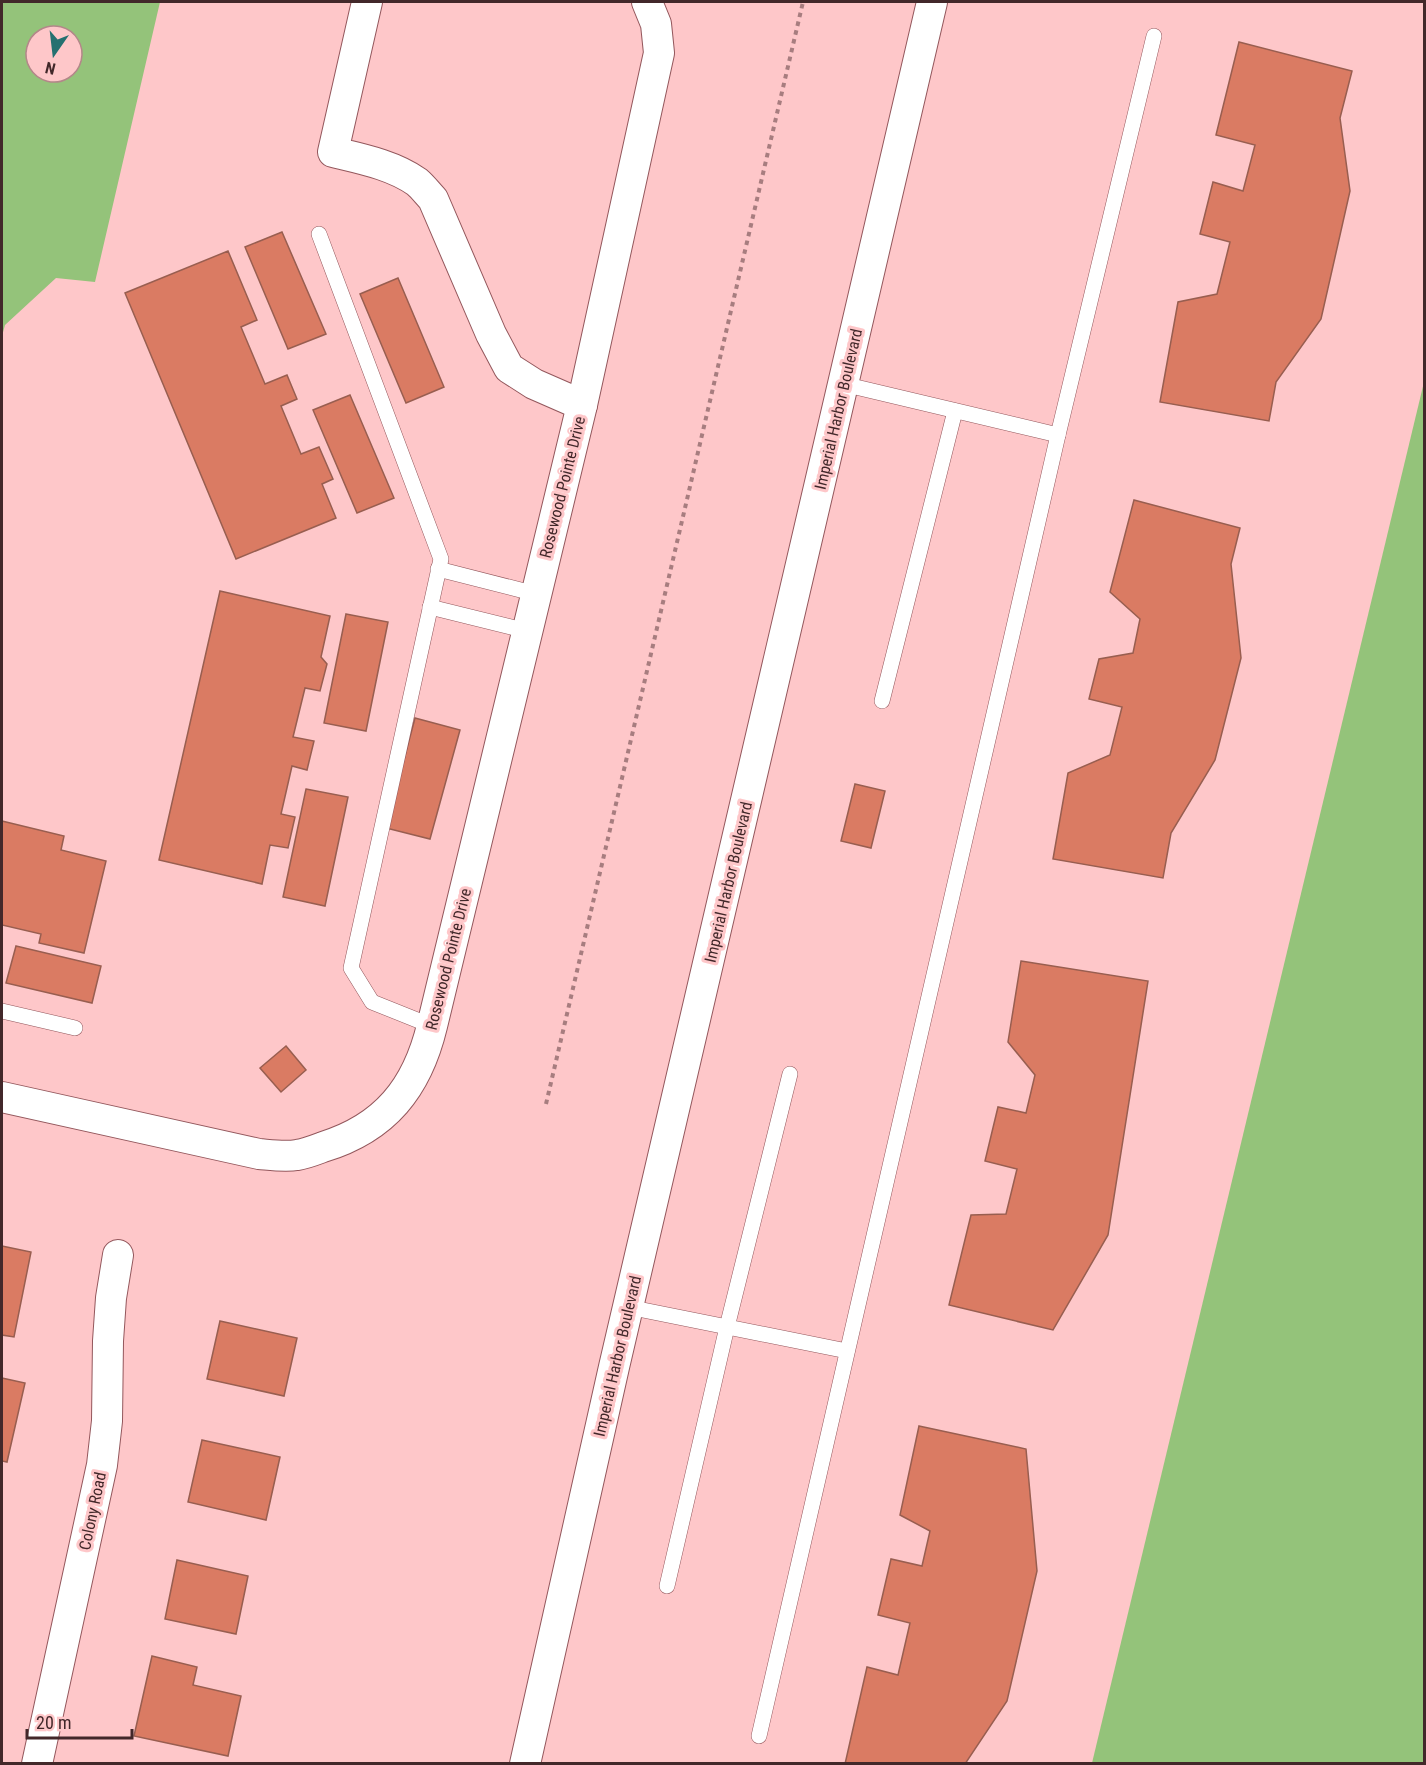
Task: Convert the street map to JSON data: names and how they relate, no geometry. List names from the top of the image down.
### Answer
{
  "streets": {
    "street": ["Imperial Harbor Boulevard", "Rosewood Pointe Drive", "Colony Road"]
  },
  "scale_bar": "20 m",
  "north": "bottom"
}
